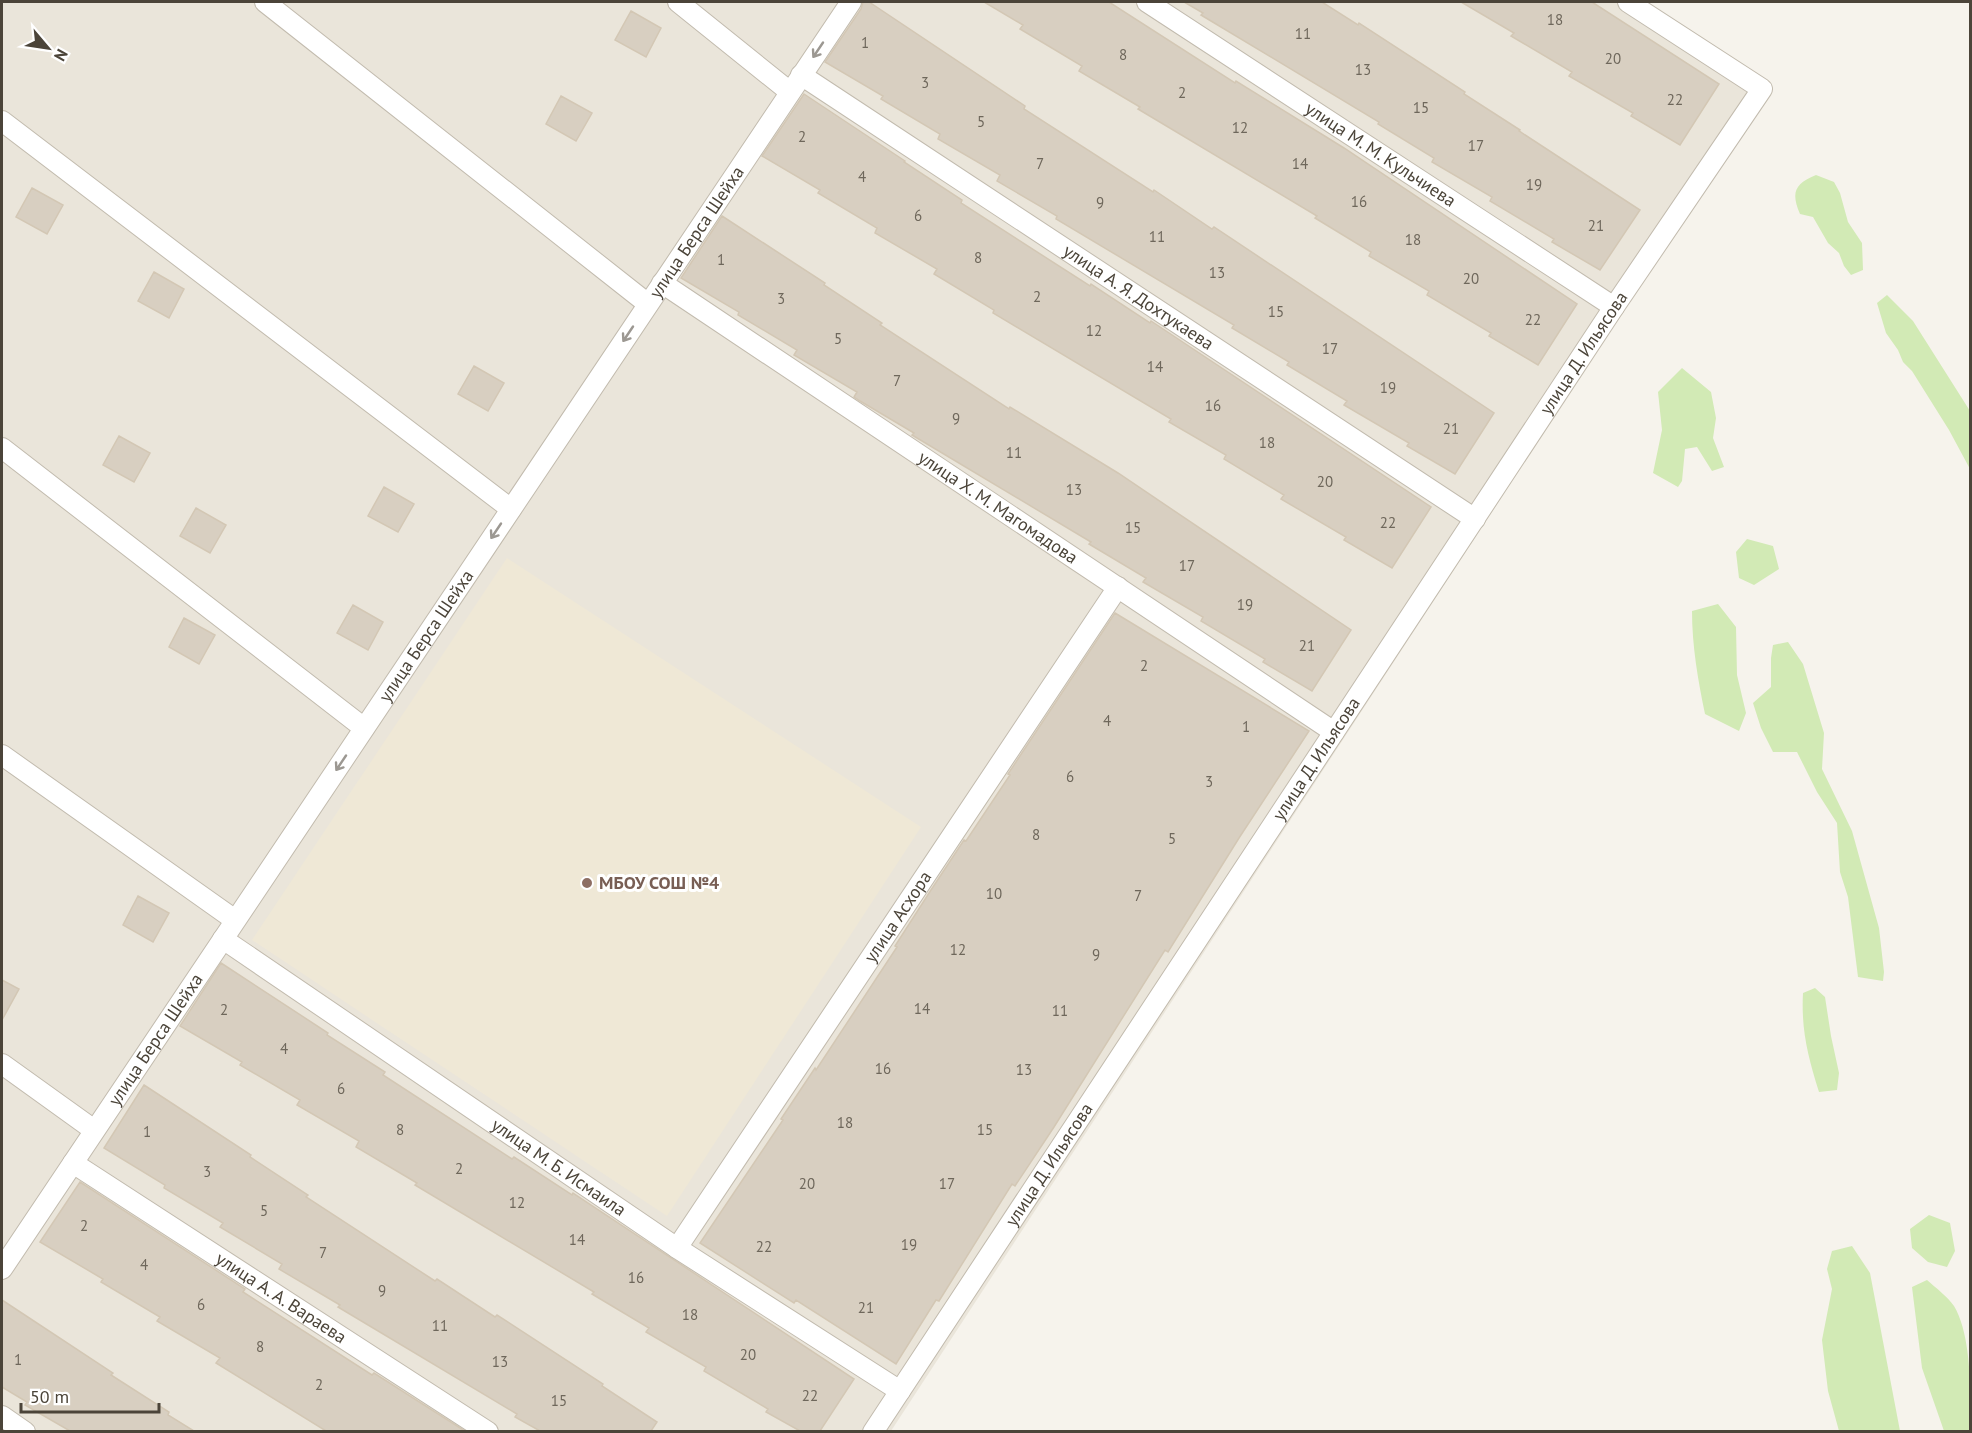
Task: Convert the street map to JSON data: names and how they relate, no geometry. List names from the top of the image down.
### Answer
{
  "streets": {
    "street": [
      "улица М. М. Кульчиева",
      "улица Берса Шейха",
      "улица А. Я. Дохтукаева",
      "улица Д. Ильясова",
      "улица Х. М. Магомадова",
      "улица Асхора",
      "улица М. Б. Исмаила",
      "улица А. А. Вараева"
    ]
  },
  "crossings": [
    ["улица М. М. Кульчиева", "улица Д. Ильясова"],
    ["улица Берса Шейха", "улица А. Я. Дохтукаева"],
    ["улица Берса Шейха", "улица Х. М. Магомадова"],
    ["улица Берса Шейха", "улица М. Б. Исмаила"],
    ["улица Берса Шейха", "улица А. А. Вараева"],
    ["улица А. Я. Дохтукаева", "улица Д. Ильясова"],
    ["улица Д. Ильясова", "улица Х. М. Магомадова"],
    ["улица Д. Ильясова", "улица М. Б. Исмаила"],
    ["улица Х. М. Магомадова", "улица Асхора"],
    ["улица Асхора", "улица М. Б. Исмаила"]
  ],
  "one_way": ["улица Берса Шейха"],
  "places": ["МБОУ СОШ №4"],
  "house_numbers": [
    "18",
    "11",
    "1",
    "8",
    "20",
    "13",
    "3",
    "2",
    "22",
    "15",
    "5",
    "12",
    "2",
    "17",
    "7",
    "14",
    "4",
    "19",
    "16",
    "9",
    "6",
    "21",
    "11",
    "18",
    "8",
    "1",
    "13",
    "20",
    "2",
    "3",
    "15",
    "22",
    "12",
    "5",
    "17",
    "14",
    "7",
    "19",
    "16",
    "9",
    "21",
    "18",
    "11",
    "20",
    "13",
    "22",
    "15",
    "17",
    "19",
    "21",
    "2",
    "4",
    "1",
    "6",
    "3",
    "8",
    "5",
    "10",
    "7",
    "12",
    "9",
    "14",
    "2",
    "11",
    "4",
    "16",
    "13",
    "6",
    "18",
    "8",
    "15",
    "1",
    "2",
    "3",
    "20",
    "17",
    "12",
    "5",
    "2",
    "14",
    "19",
    "22",
    "7",
    "4",
    "16",
    "9",
    "6",
    "21",
    "18",
    "11",
    "8",
    "20",
    "1",
    "13",
    "2",
    "22",
    "15"
  ],
  "scale_bar": "50 m",
  "north": "bottom right"
}
